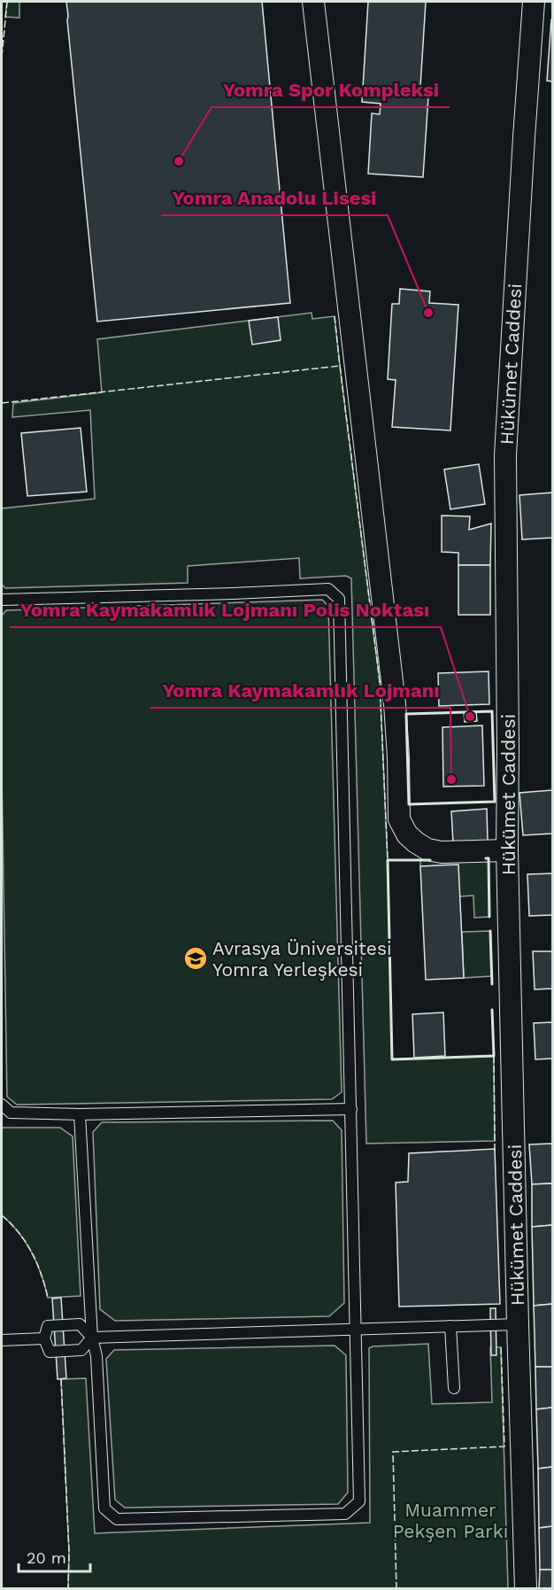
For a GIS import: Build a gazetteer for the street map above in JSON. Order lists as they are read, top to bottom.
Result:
{
  "streets": {
    "street": ["Hükümet Caddesi"]
  },
  "parks": ["Muammer Pekşen Parkı"],
  "places": {
    "other": [
      "Yomra Spor Kompleksi",
      "Yomra Anadolu Lisesi",
      "Yomra Kaymakamlık Lojmanı Polis Noktası",
      "Yomra Kaymakamlık Lojmanı"
    ],
    "school or university": ["Avrasya Üniversitesi Yomra Yerleşkesi"]
  },
  "scale_bar": "20 m"
}
